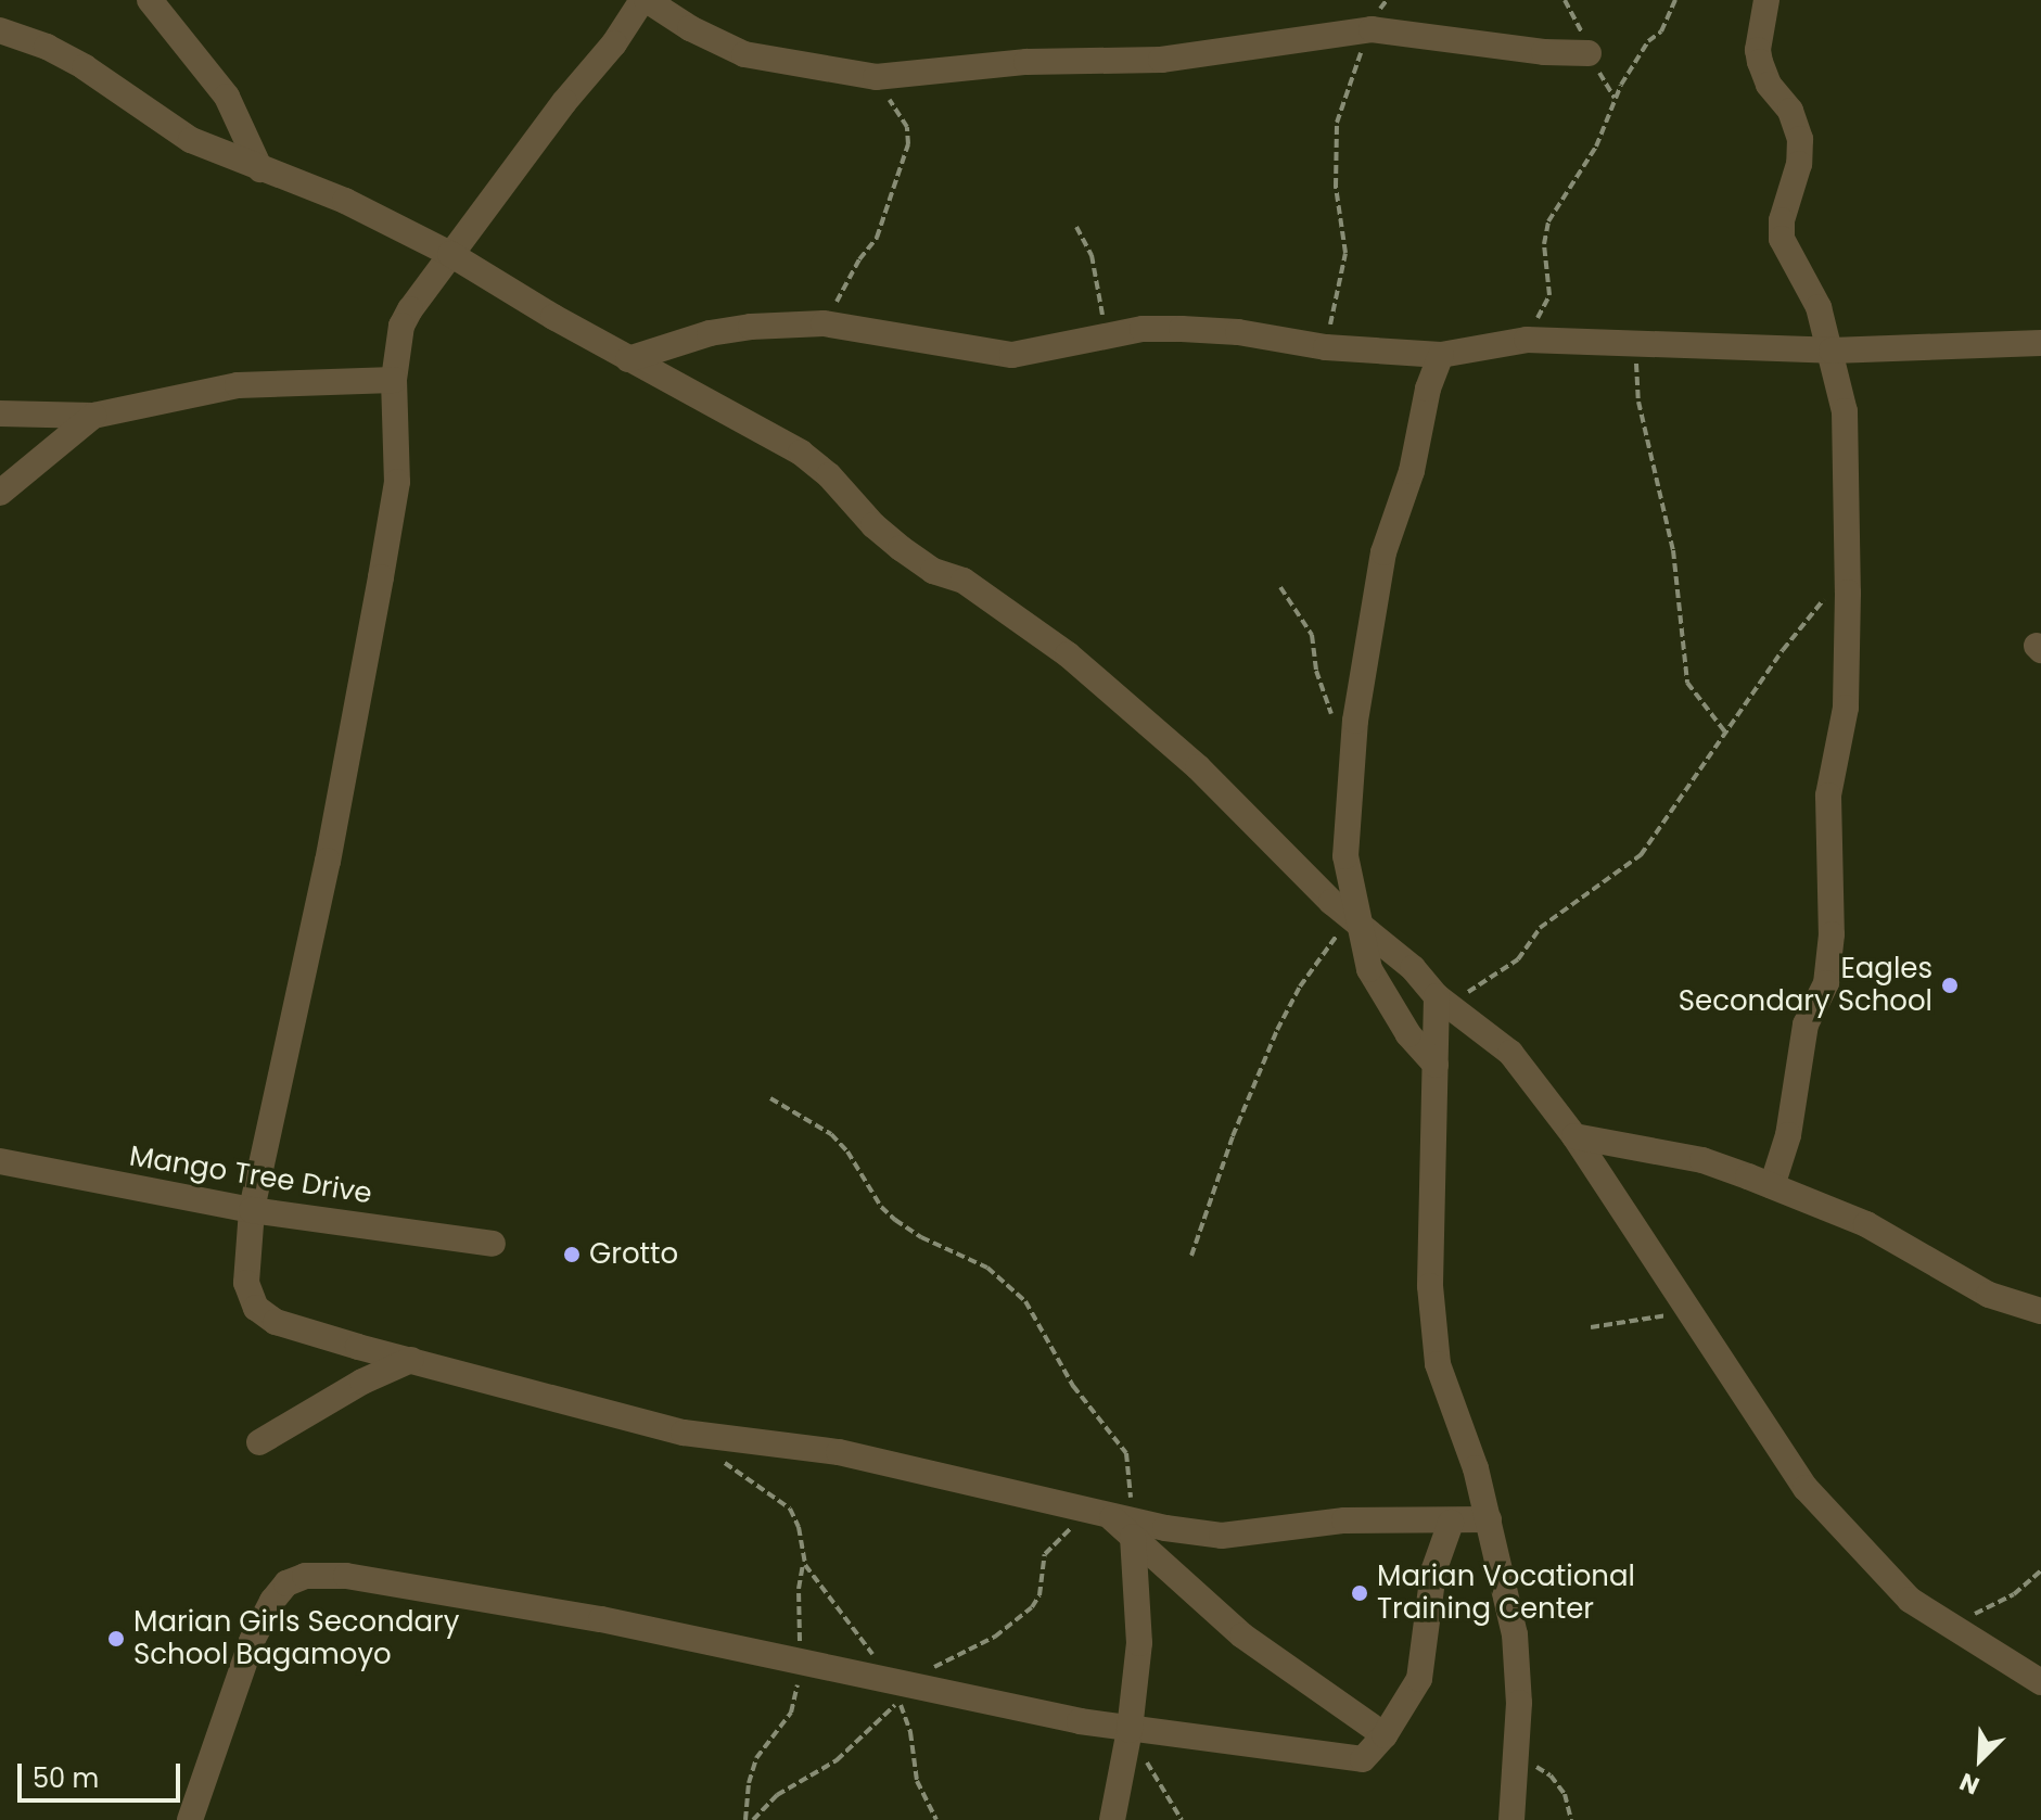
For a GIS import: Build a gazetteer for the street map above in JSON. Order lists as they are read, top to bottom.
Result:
{
  "streets": {
    "street": ["Mango Tree Drive"]
  },
  "places": [
    "Eagles Secondary School",
    "Grotto",
    "Marian Vocational Training Center",
    "Marian Girls Secondary School Bagamoyo"
  ],
  "scale_bar": "50 m",
  "north": "bottom left"
}
